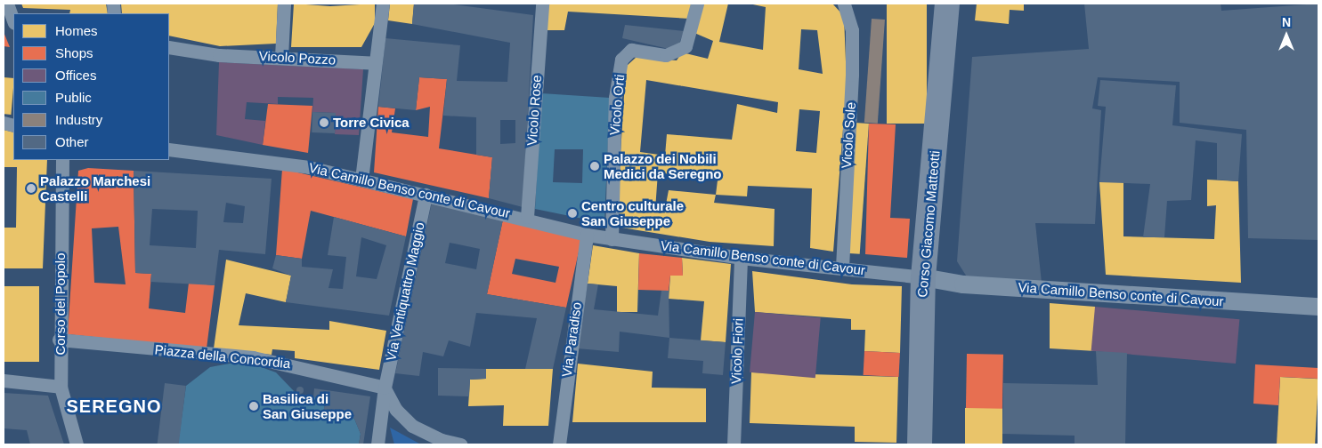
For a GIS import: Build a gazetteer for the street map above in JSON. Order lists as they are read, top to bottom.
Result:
{
  "streets": {
    "main road": ["Corso Giacomo Matteotti"],
    "street": [
      "Vicolo Pozzo",
      "Vicolo Orti",
      "Vicolo Rose",
      "Vicolo Sole",
      "Via Camillo Benso conte di Cavour",
      "Via Ventiquattro Maggio",
      "Corso del Popolo",
      "Via Paradiso",
      "Vicolo Fiori",
      "Piazza della Concordia"
    ]
  },
  "crossings": [
    ["Vicolo Orti", "Via Camillo Benso conte di Cavour"],
    ["Vicolo Rose", "Via Camillo Benso conte di Cavour"],
    ["Vicolo Sole", "Via Camillo Benso conte di Cavour"],
    ["Via Camillo Benso conte di Cavour", "Corso Giacomo Matteotti"],
    ["Via Camillo Benso conte di Cavour", "Via Ventiquattro Maggio"],
    ["Via Camillo Benso conte di Cavour", "Via Paradiso"],
    ["Via Camillo Benso conte di Cavour", "Vicolo Fiori"],
    ["Via Ventiquattro Maggio", "Piazza della Concordia"],
    ["Corso del Popolo", "Piazza della Concordia"]
  ],
  "districts": ["SEREGNO"],
  "places": [
    "Torre Civica",
    "Palazzo dei Nobili Medici da Seregno",
    "Palazzo Marchesi Castelli",
    "Centro culturale San Giuseppe",
    "Basilica di San Giuseppe"
  ],
  "legend": [
    "Homes",
    "Shops",
    "Offices",
    "Public",
    "Industry",
    "Other"
  ],
  "north": "top"
}
